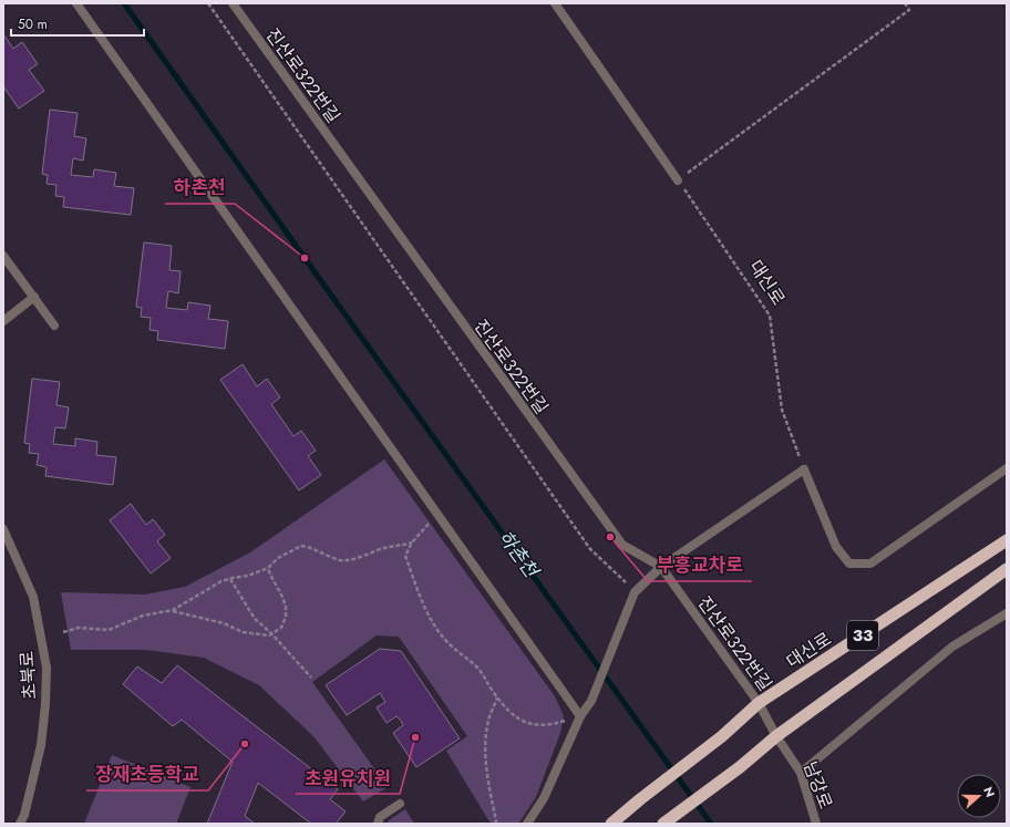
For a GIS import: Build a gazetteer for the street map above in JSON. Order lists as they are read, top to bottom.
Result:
{
  "streets": {
    "highway": ["대신로", "33"],
    "street": ["진산로322번길", "초북로", "남강로"]
  },
  "crossings": [
    ["진산로322번길", "대신로"],
    ["진산로322번길", "33"],
    ["진산로322번길", "남강로"],
    ["33", "남강로"]
  ],
  "water": ["하촌천"],
  "places": [
    "하촌천",
    "부흥교차로",
    "초원유치원",
    "장재초등학교"
  ],
  "scale_bar": "50 m",
  "north": "right"
}
